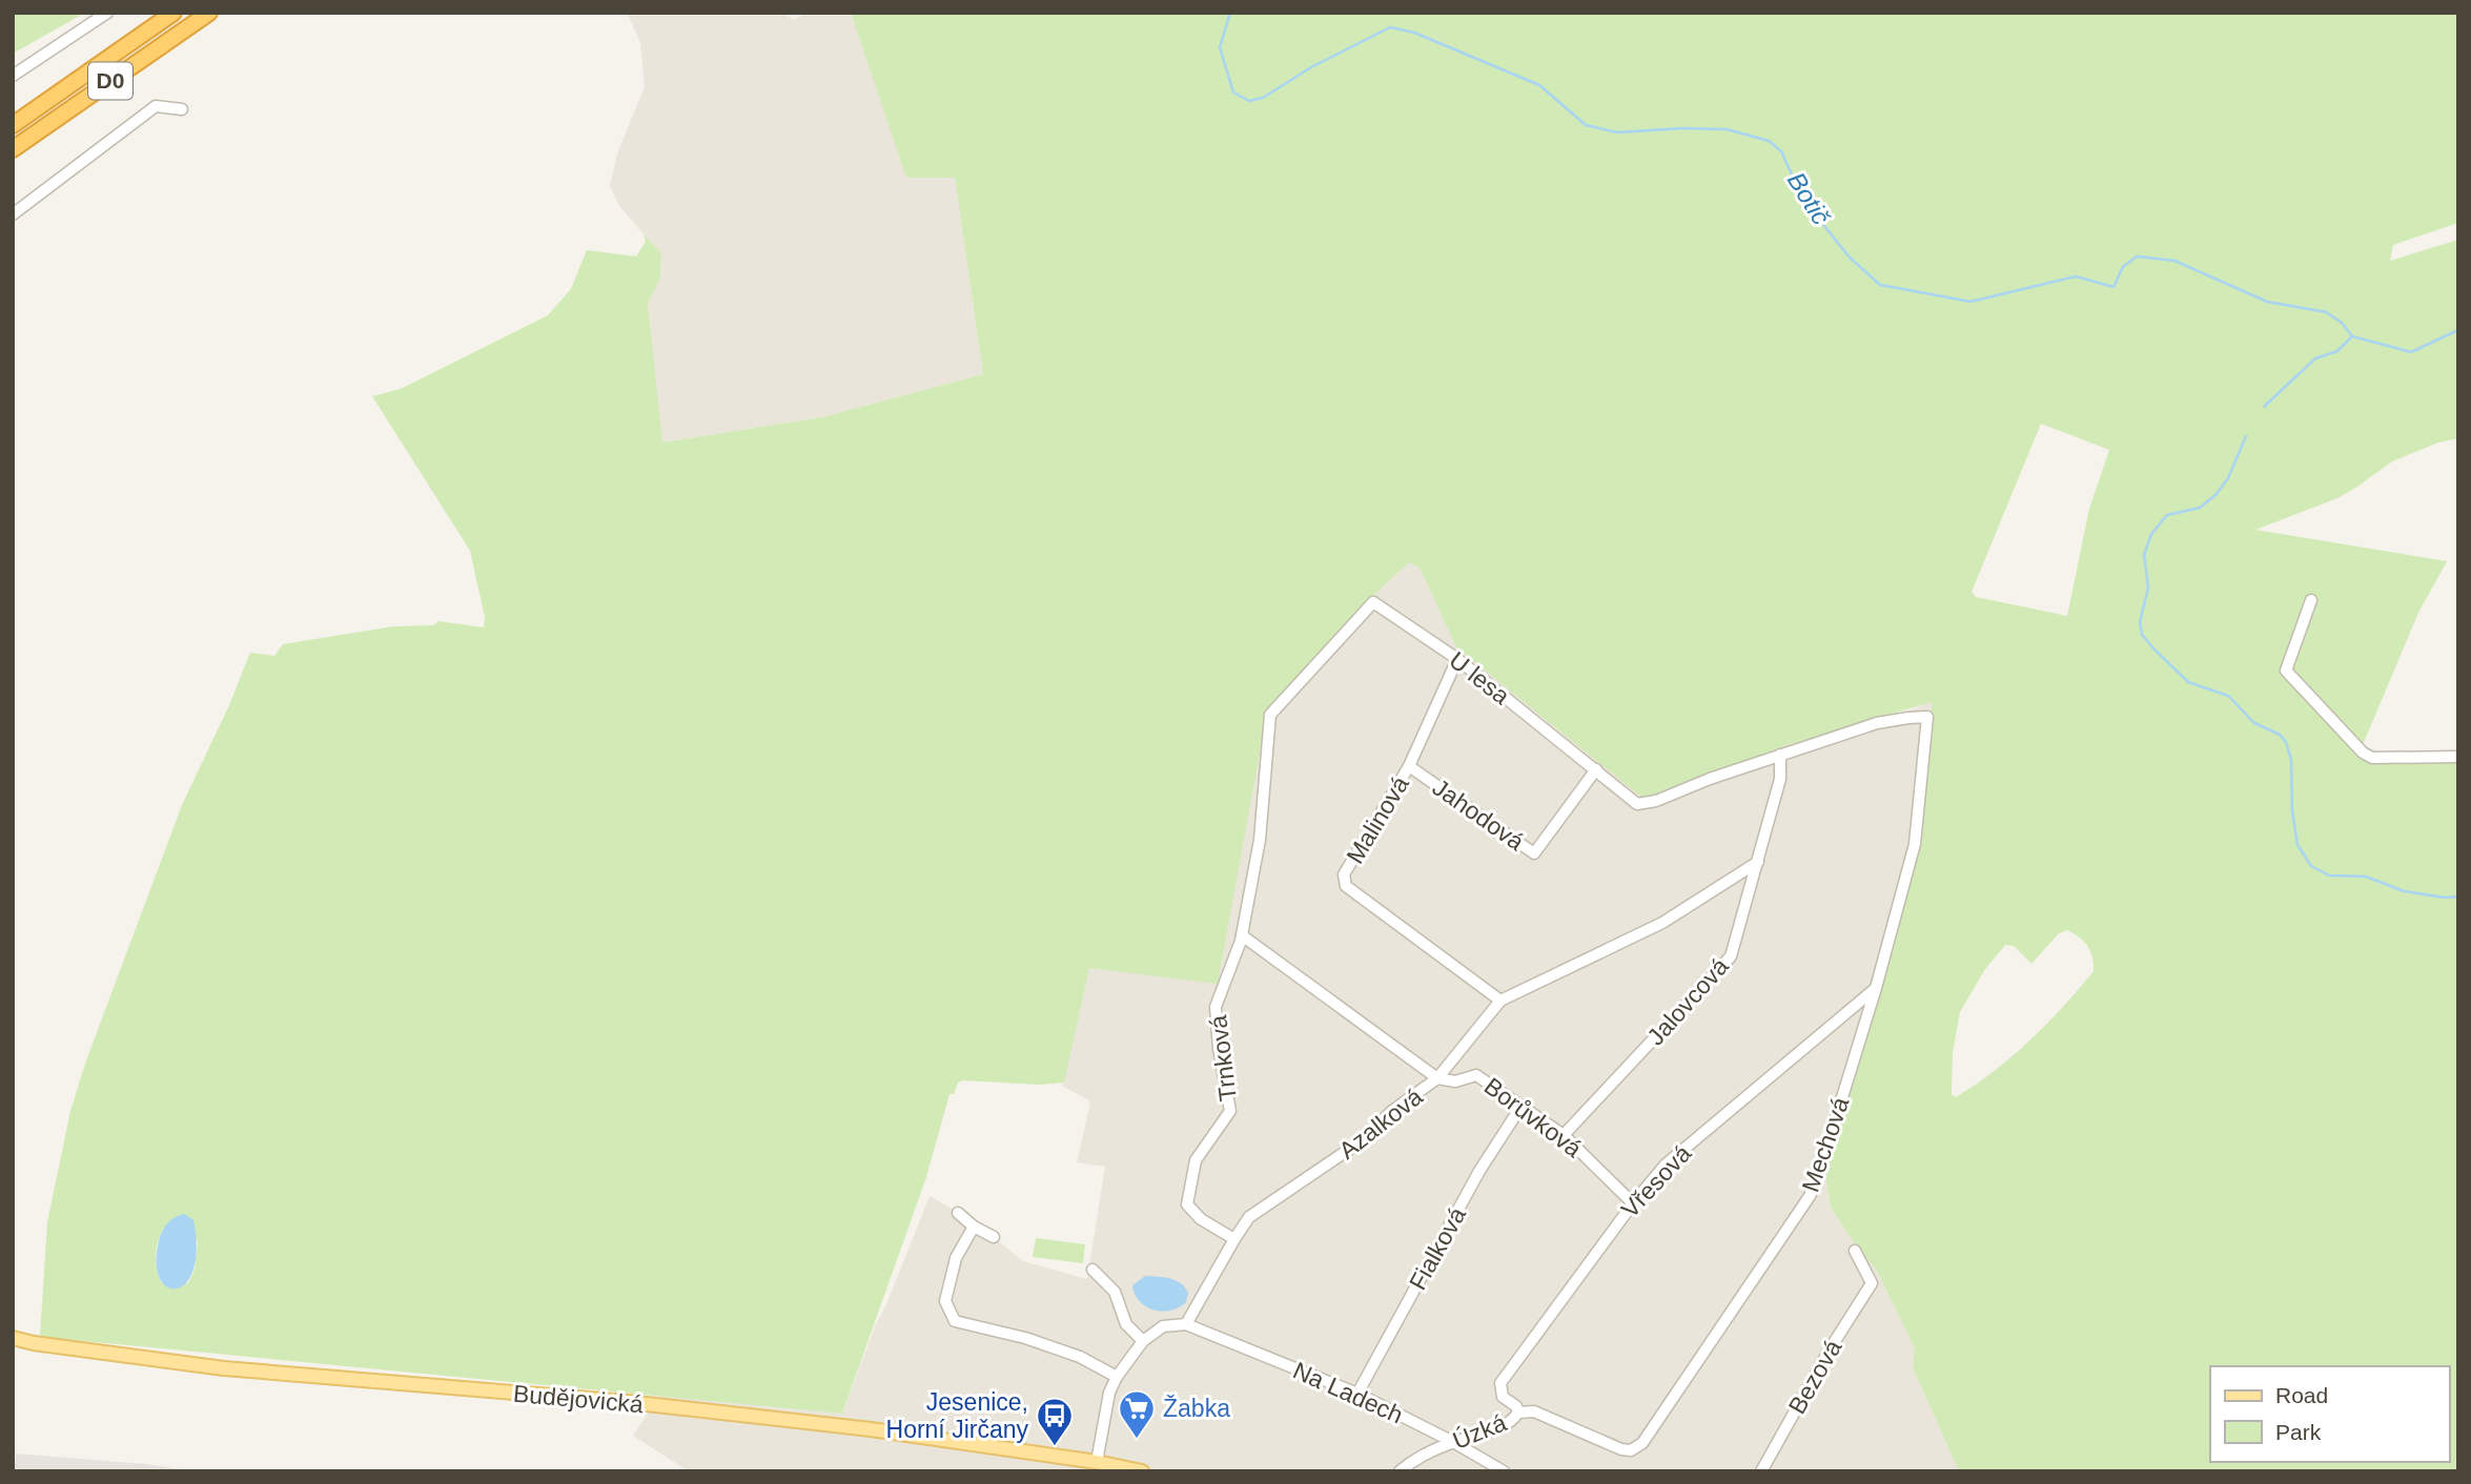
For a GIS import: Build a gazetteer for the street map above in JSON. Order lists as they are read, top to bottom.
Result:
{
  "streets": {
    "highway": ["D0"],
    "main road": ["Budějovická"],
    "street": [
      "U lesa",
      "Jahodová",
      "Malinová",
      "Jalovcová",
      "Trnková",
      "Borůvková",
      "Azalková",
      "Mechová",
      "Vřesová",
      "Fialková",
      "Bezová",
      "Na Ladech",
      "Úzká"
    ]
  },
  "crossings": [
    ["U lesa", "Jahodová"],
    ["U lesa", "Malinová"],
    ["U lesa", "Jalovcová"],
    ["U lesa", "Trnková"],
    ["U lesa", "Mechová"],
    ["Jahodová", "Malinová"],
    ["Malinová", "Azalková"],
    ["Jalovcová", "Borůvková"],
    ["Jalovcová", "Azalková"],
    ["Trnková", "Azalková"],
    ["Borůvková", "Azalková"],
    ["Borůvková", "Vřesová"],
    ["Borůvková", "Fialková"],
    ["Azalková", "Na Ladech"],
    ["Mechová", "Vřesová"],
    ["Mechová", "Úzká"],
    ["Vřesová", "Úzká"],
    ["Fialková", "Na Ladech"],
    ["Na Ladech", "Úzká"]
  ],
  "water": ["Botič"],
  "places": {
    "supermarket": ["Žabka"],
    "bus stop": ["Jesenice, Horní Jirčany"]
  },
  "legend": ["Road", "Park"]
}
